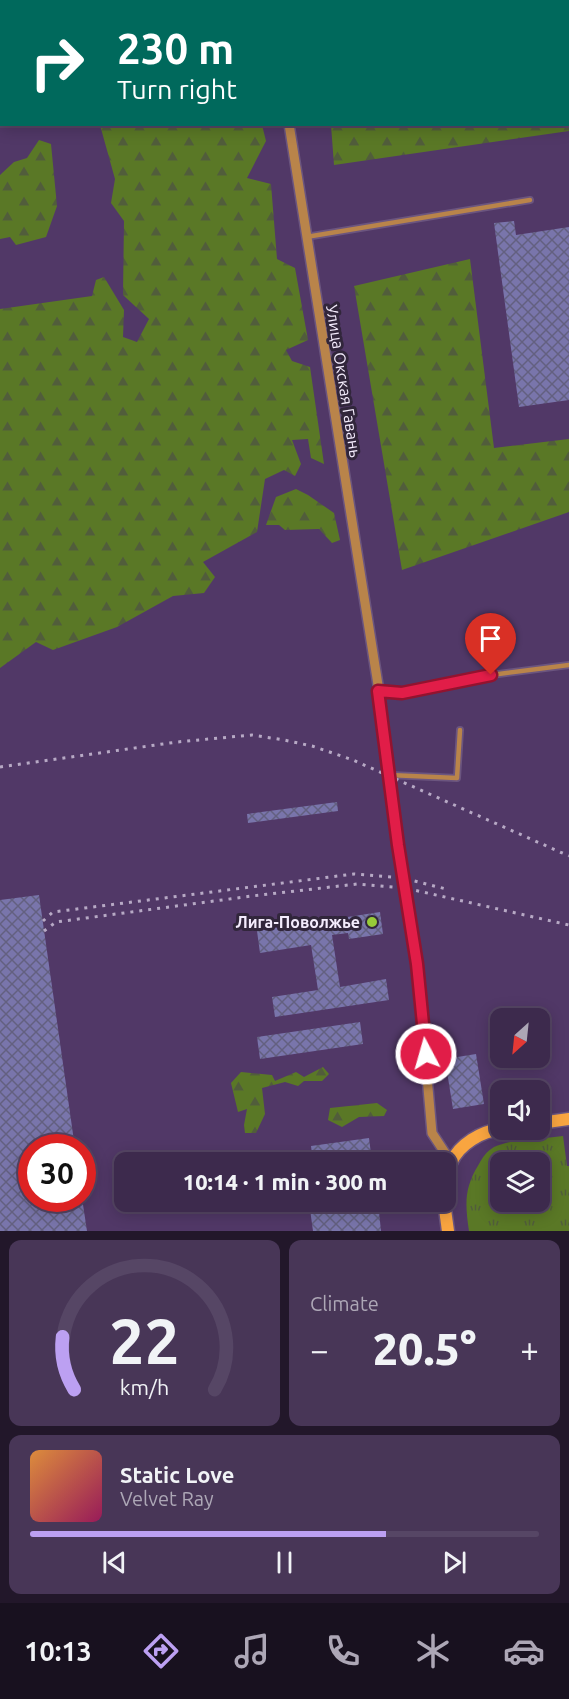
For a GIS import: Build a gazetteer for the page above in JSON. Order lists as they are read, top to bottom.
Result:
{
  "streets": {
    "street": ["Улица Окская Гавань"]
  },
  "places": ["Лига-Поволжье"],
  "north": "bottom left",
  "page": {
    "turn": ["230 m", "Turn right"],
    "limit": "30",
    "trip": "10:14 · 1 min · 300 m",
    "tile": "Climate",
    "heat": ["−", "20.5°", "+"],
    "song": ["Static Love", "Velvet Ray"],
    "tabs": "10:13",
    "gauge": ["22", "km/h"]
  }
}
